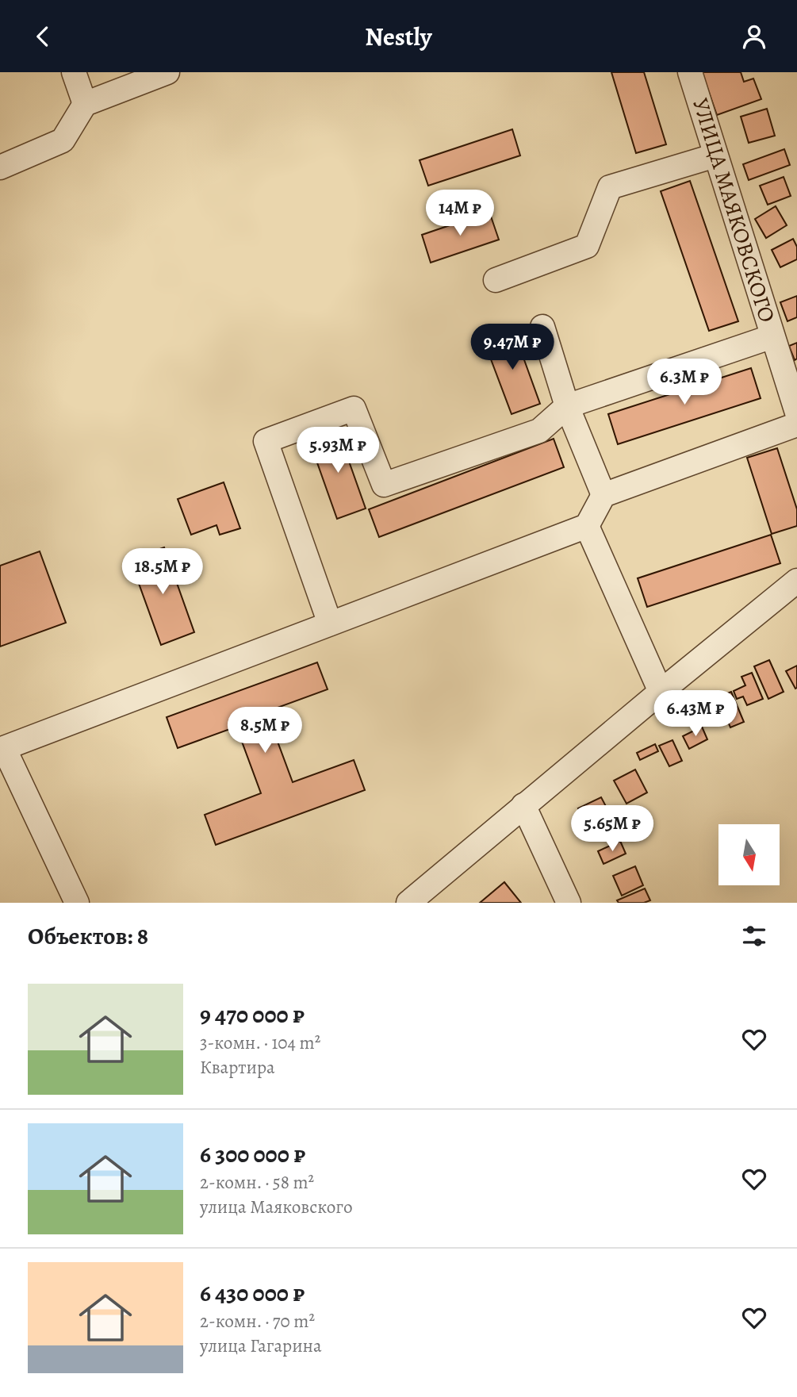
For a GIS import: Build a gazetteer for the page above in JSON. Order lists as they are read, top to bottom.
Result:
{
  "streets": {
    "street": ["УЛИЦА МАЯКОВСКОГО"]
  },
  "north": "bottom",
  "page": {
    "header": "Nestly",
    "price": [
      "14M ₽",
      "9.47M ₽",
      "6.3M ₽",
      "5.93M ₽",
      "18.5M ₽",
      "6.43M ₽",
      "8.5M ₽",
      "5.65M ₽"
    ],
    "heading": "Объектов: 8",
    "list": [
      {
        "name": "9 470 000 ₽",
        "note": "3-комн. · 104 m² · Квартира"
      },
      {
        "name": "6 300 000 ₽",
        "note": "2-комн. · 58 m² · улица Маяковского"
      },
      {
        "name": "6 430 000 ₽",
        "note": "2-комн. · 70 m² · улица Гагарина"
      }
    ]
  }
}
